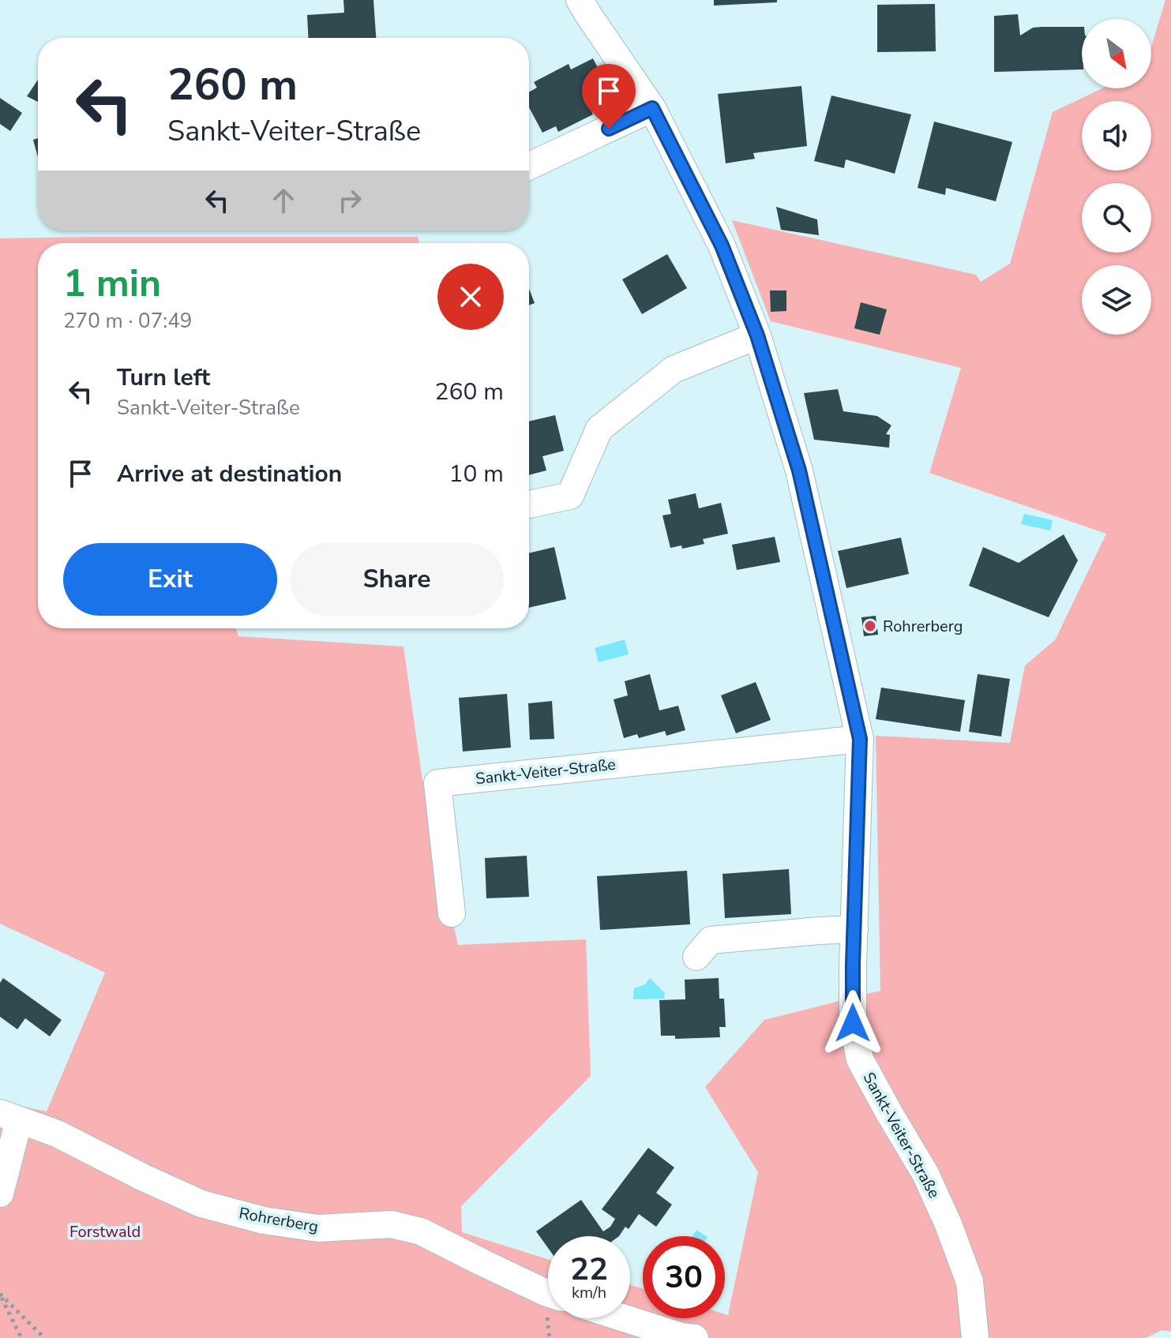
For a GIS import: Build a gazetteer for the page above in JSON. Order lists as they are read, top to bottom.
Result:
{
  "streets": {
    "street": ["Sankt-Veiter-Straße", "Rohrerberg"]
  },
  "parks": ["Forstwald"],
  "places": ["Rohrerberg"],
  "north": "bottom right",
  "page": {
    "turn": ["260 m", "Sankt-Veiter-Straße"],
    "heading": ["1 min", "270 m · 07:49"],
    "list": [
      {
        "name": "Turn left",
        "note": "Sankt-Veiter-Straße",
        "value": "260 m"
      },
      {
        "name": "Arrive at destination",
        "value": "10 m"
      }
    ],
    "buttons": ["Exit", "Share"],
    "speed": "22 km/h",
    "limit": "30"
  }
}
